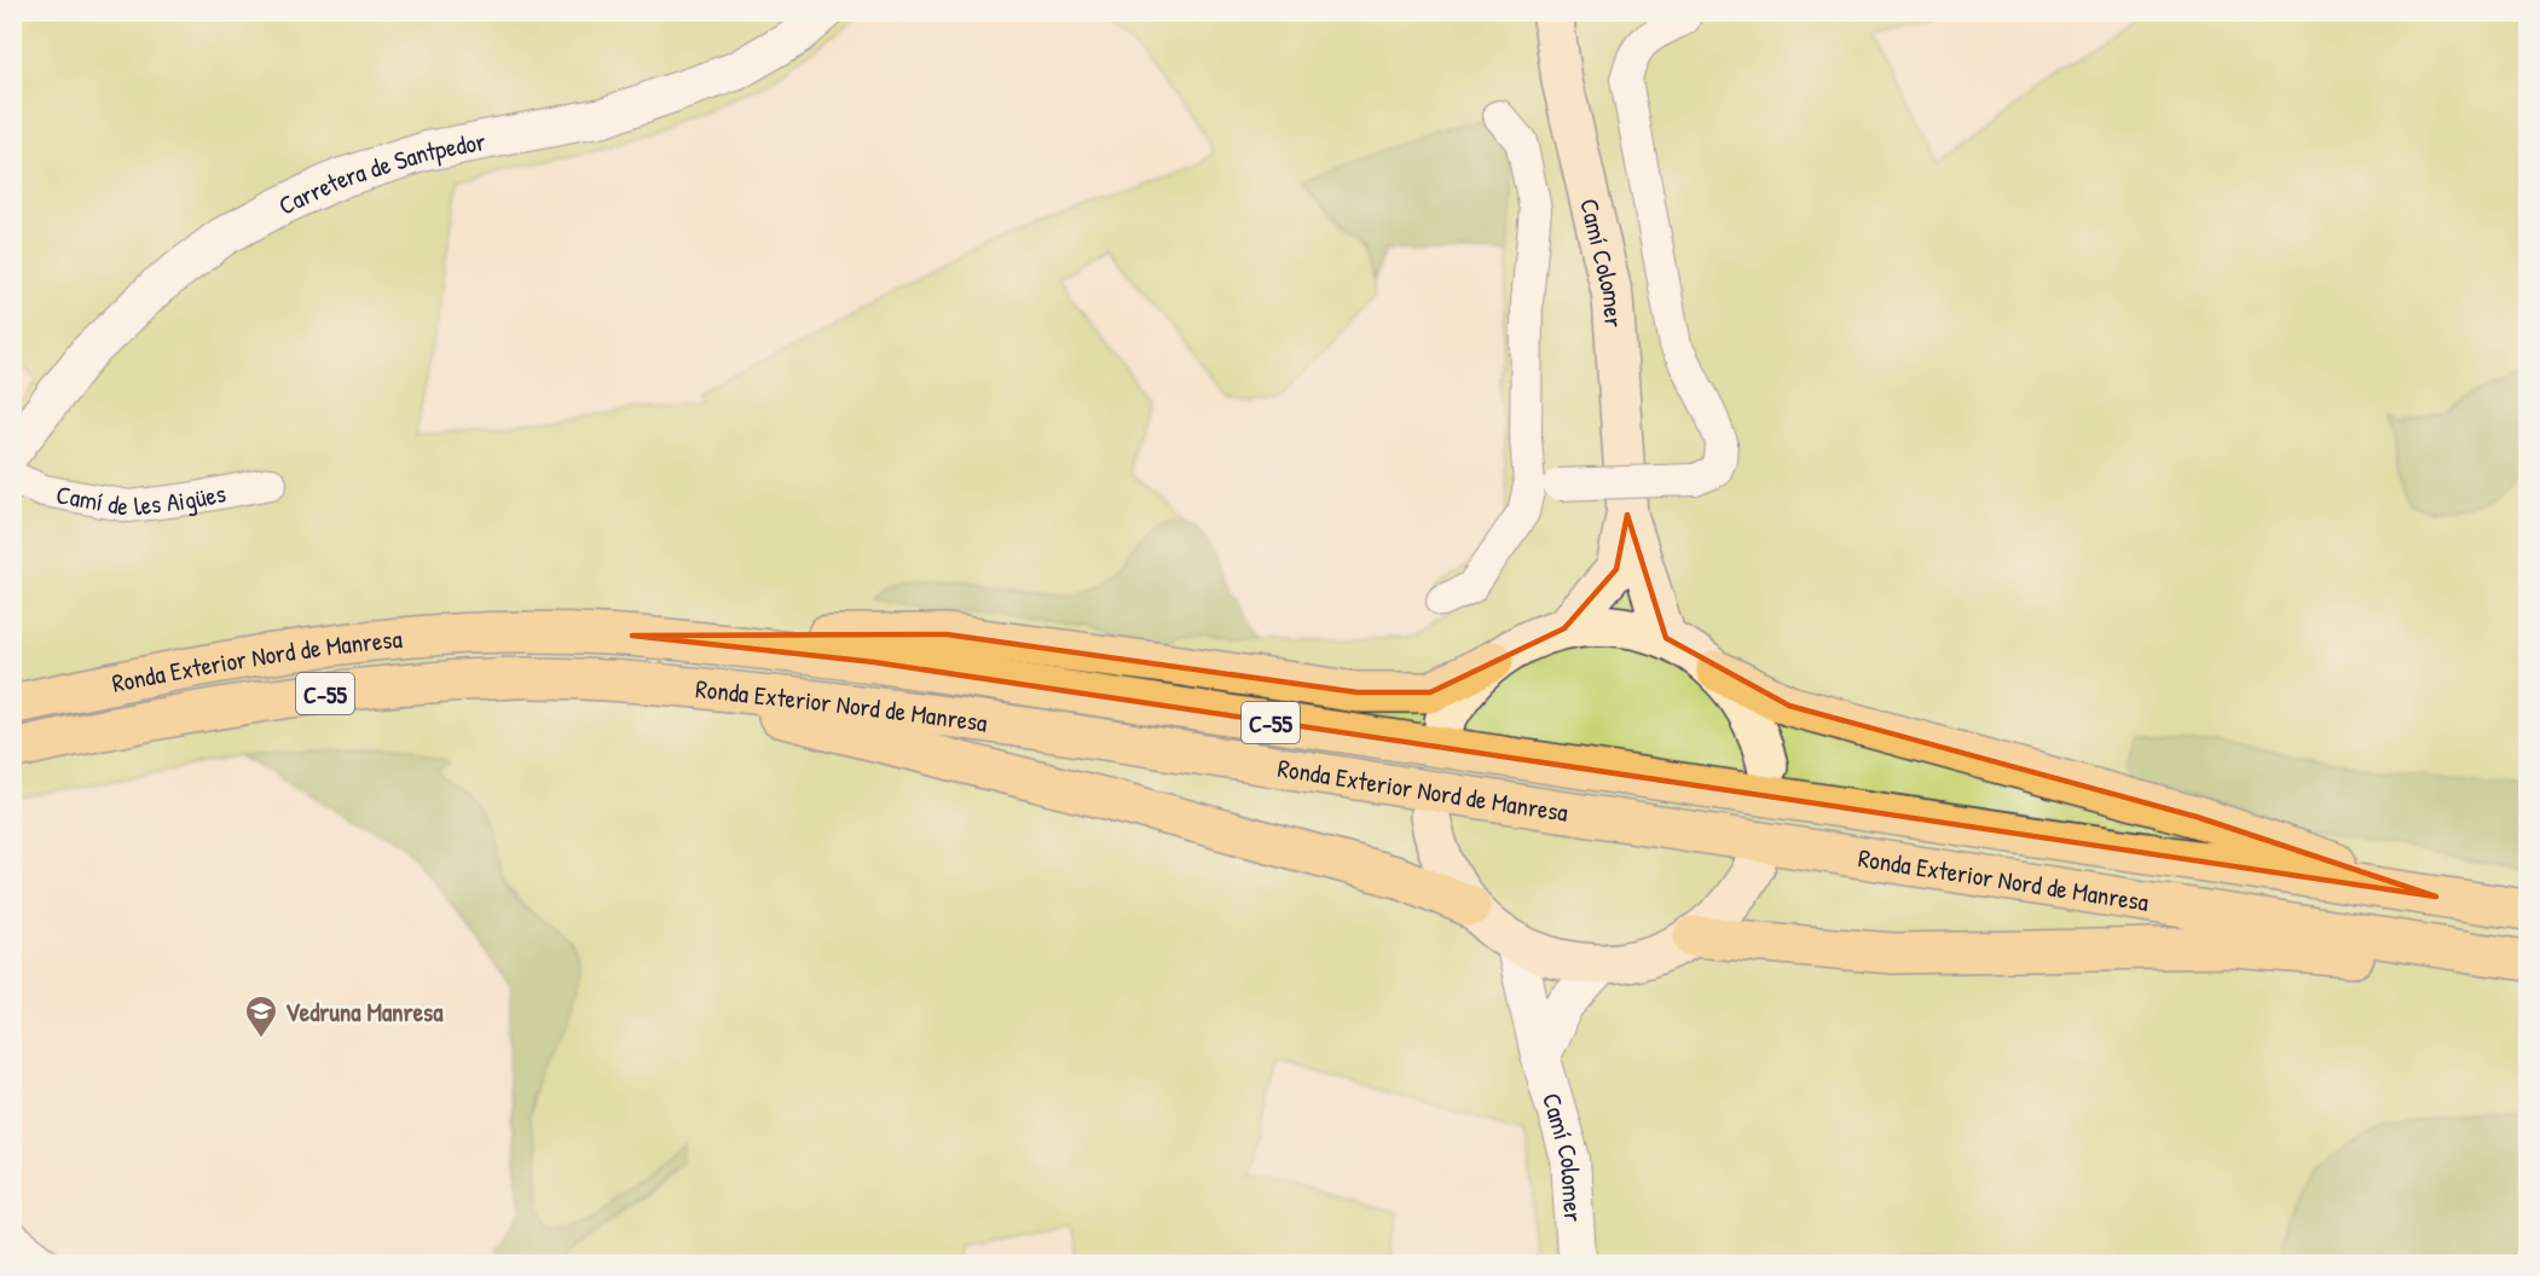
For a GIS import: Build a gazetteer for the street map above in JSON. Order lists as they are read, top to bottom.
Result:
{
  "streets": {
    "highway": ["Ronda Exterior Nord de Manresa", "C-55"],
    "main road": ["Camí Colomer"],
    "street": ["Carretera de Santpedor", "Camí de les Aigües"]
  },
  "places": {
    "school or university": ["Vedruna Manresa"]
  }
}
